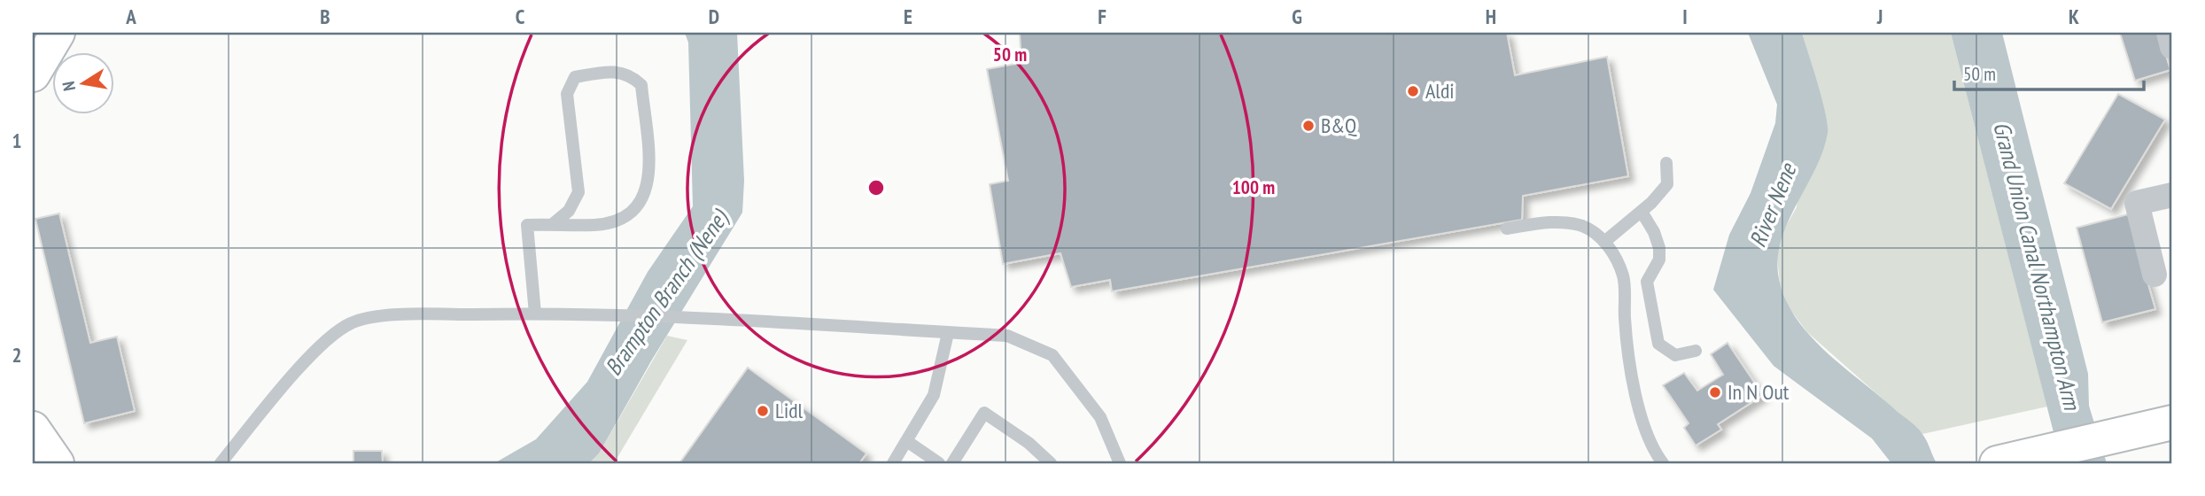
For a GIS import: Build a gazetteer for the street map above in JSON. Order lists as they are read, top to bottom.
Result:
{
  "water": ["River Nene", "Grand Union Canal Northampton Arm", "Brampton Branch (Nene)"],
  "places": [
    "Aldi",
    "B&Q",
    "In N Out",
    "Lidl"
  ],
  "scale_bar": "50 m",
  "north": "left",
  "grid": {
    "columns": [
      "A",
      "B",
      "C",
      "D",
      "E",
      "F",
      "G",
      "H",
      "I",
      "J",
      "K"
    ],
    "rows": ["1", "2"]
  },
  "rings": ["50 m", "100 m"]
}
